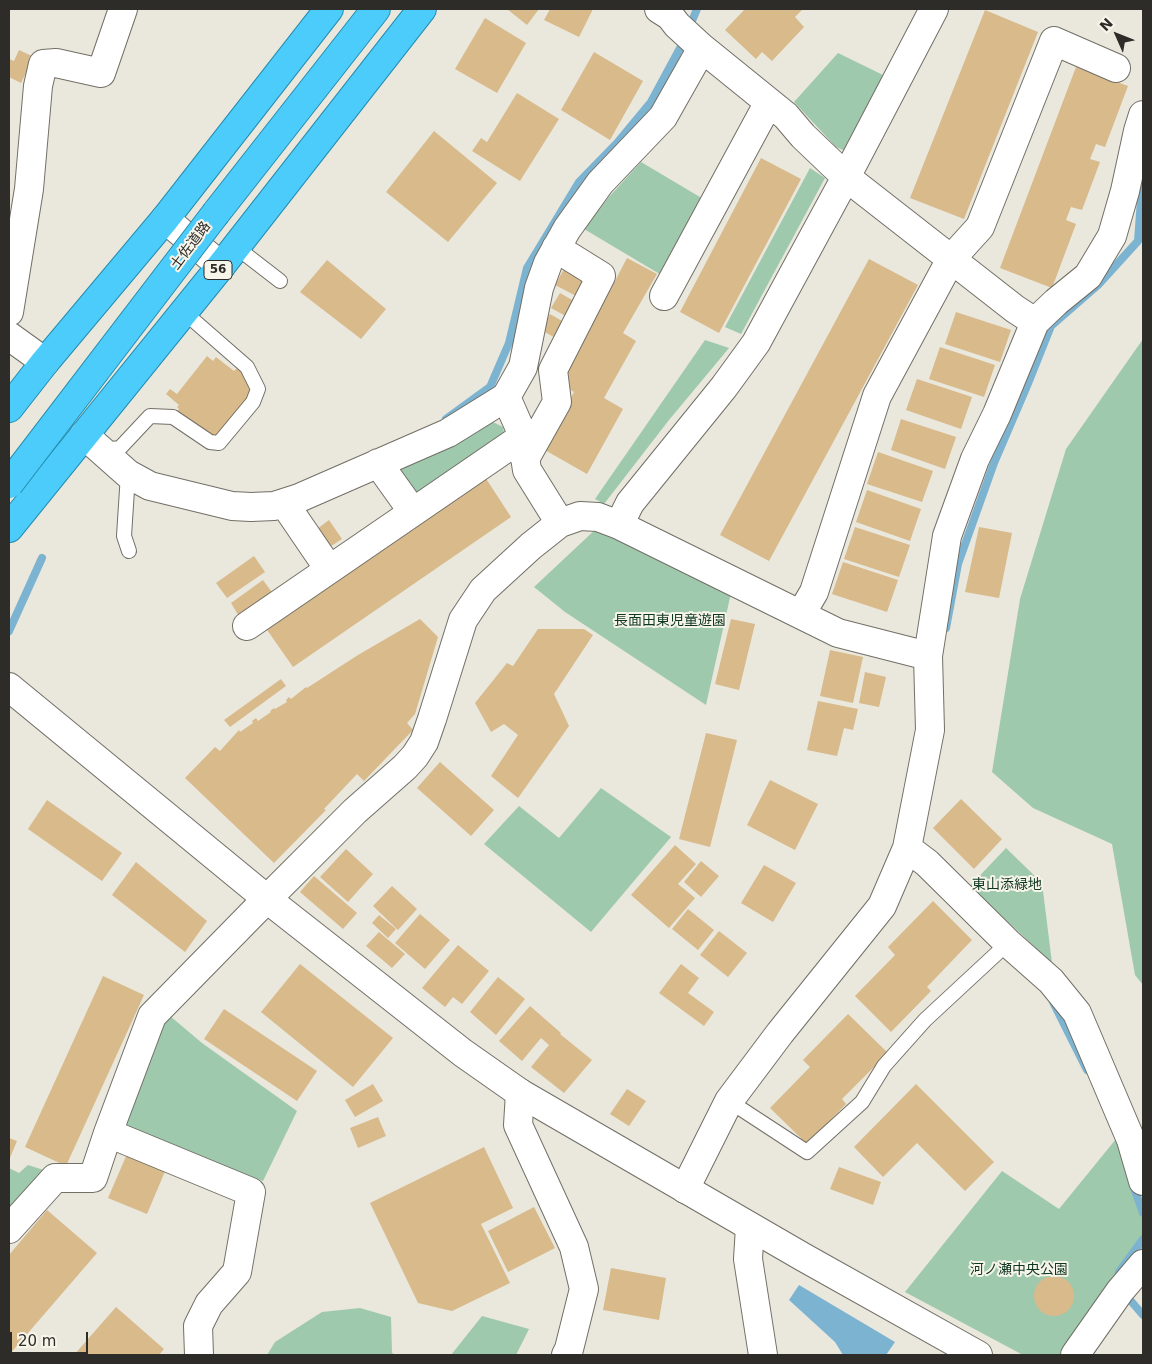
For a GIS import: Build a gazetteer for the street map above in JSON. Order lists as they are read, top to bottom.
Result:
{
  "streets": {
    "highway": ["土佐道路", "56"]
  },
  "parks": ["長面田東児童遊園", "東山添緑地", "河ノ瀬中央公園"],
  "scale_bar": "20 m",
  "north": "top left"
}
